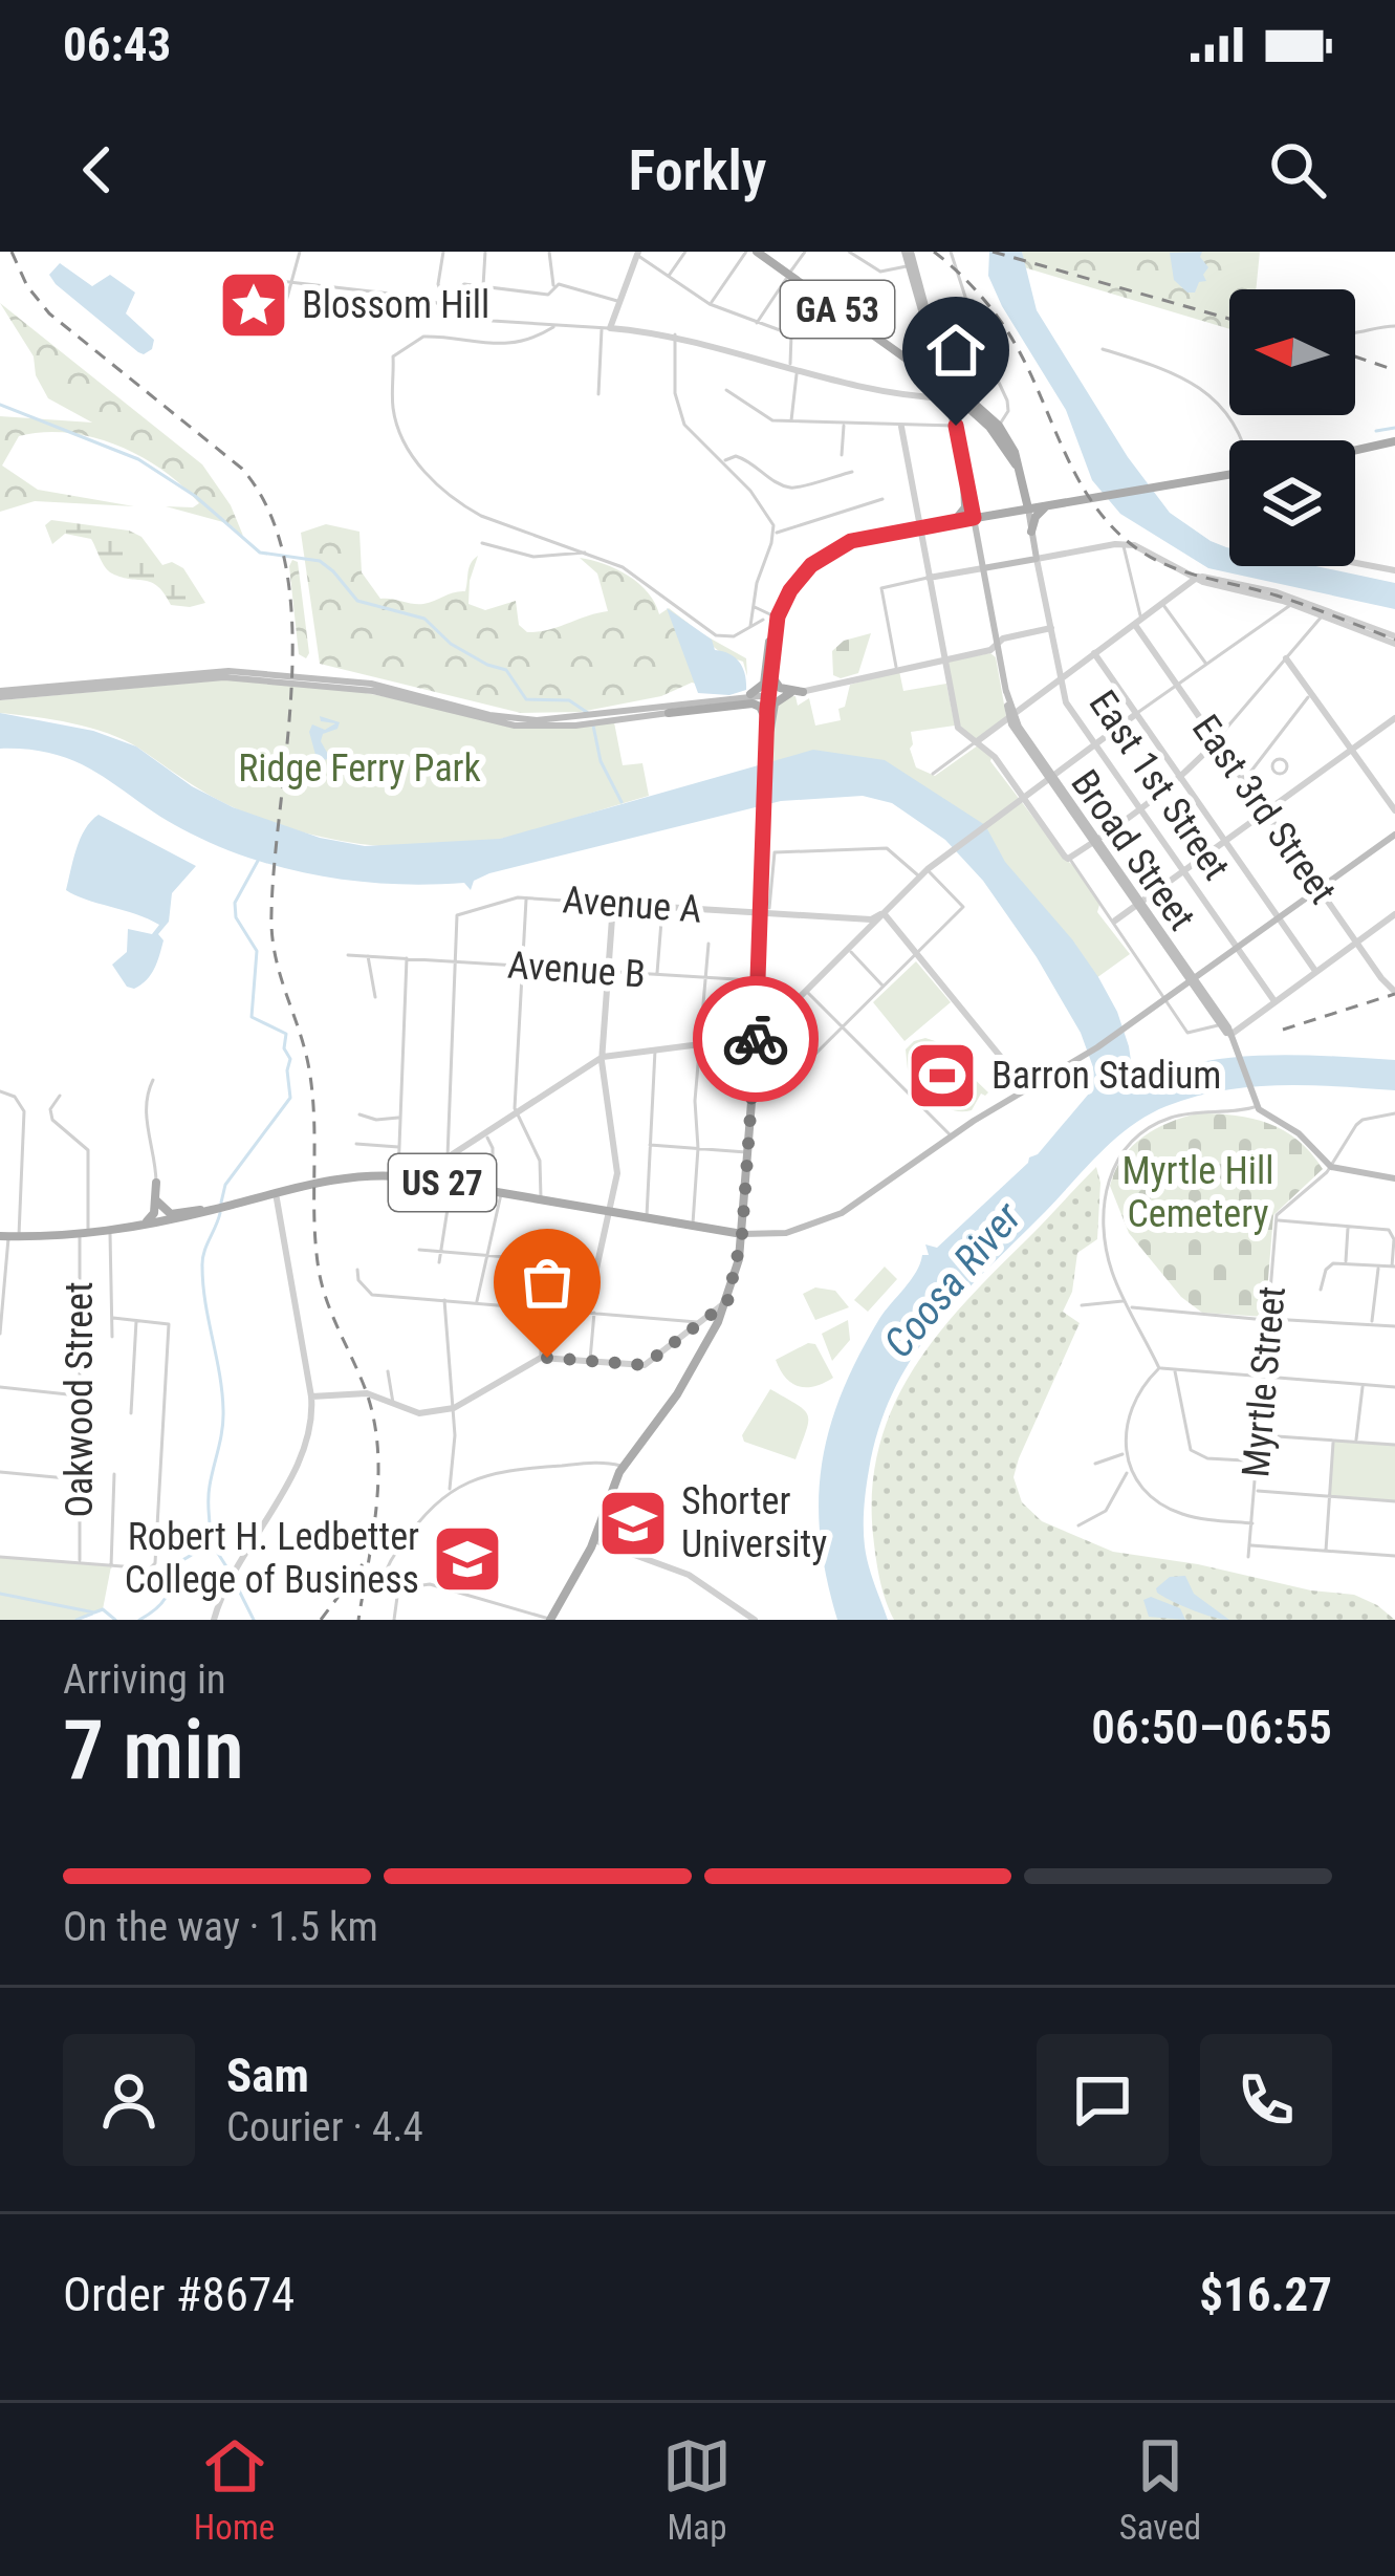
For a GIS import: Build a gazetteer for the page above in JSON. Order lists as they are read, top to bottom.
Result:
{
  "streets": {
    "main road": [
      "GA 53",
      "East 1st Street",
      "Broad Street",
      "US 27"
    ],
    "street": [
      "East 3rd Street",
      "Avenue A",
      "Avenue B",
      "Myrtle Street",
      "Oakwood Street"
    ]
  },
  "crossings": [
    ["GA 53", "East 1st Street"],
    ["GA 53", "Broad Street"],
    ["Avenue A", "Avenue B"]
  ],
  "water": ["Coosa River"],
  "parks": ["Ridge Ferry Park", "Myrtle Hill Cemetery"],
  "places": {
    "place": ["Blossom Hill"],
    "sports": ["Barron Stadium"],
    "school or university": ["Shorter University", "Robert H. Ledbetter College of Business"]
  },
  "north": "left",
  "page": {
    "status": "06:43",
    "header": "Forkly",
    "heading": ["7 min", "Arriving in", "06:50–06:55"],
    "panel": [
      "Sam",
      "Courier · 4.4",
      "Order #8674",
      "$16.27"
    ],
    "bar": "On the way · 1.5 km",
    "tabs": ["Home", "Map", "Saved"]
  }
}
